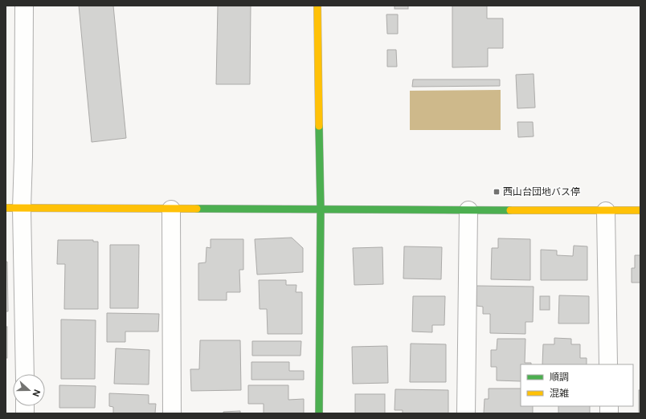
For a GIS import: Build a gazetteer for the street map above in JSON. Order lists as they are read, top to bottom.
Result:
{
  "places": {
    "transit": ["西山台団地バス停"]
  },
  "legend": ["順調", "混雑"],
  "north": "right"
}
